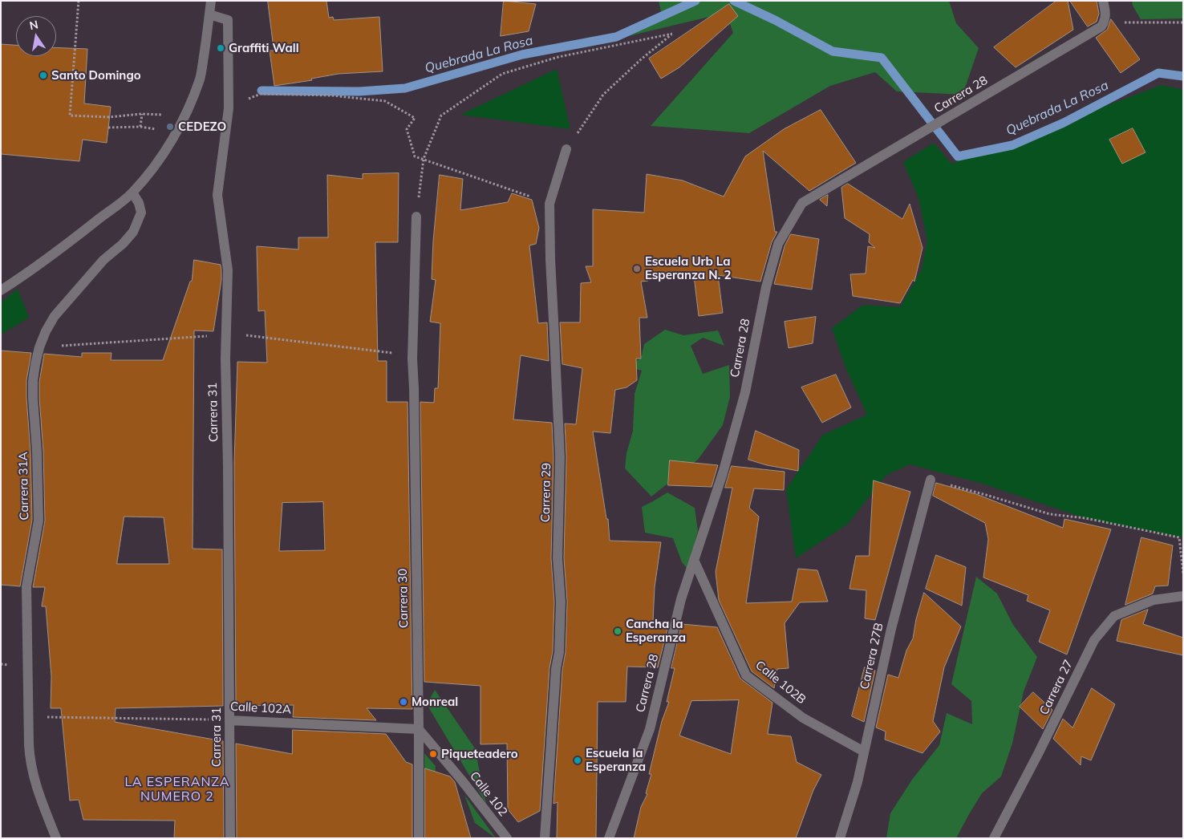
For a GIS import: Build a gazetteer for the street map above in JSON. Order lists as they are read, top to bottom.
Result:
{
  "streets": {
    "street": [
      "Carrera 28",
      "Carrera 31",
      "Carrera 31A",
      "Carrera 29",
      "Carrera 30",
      "Carrera 27B",
      "Calle 102B",
      "Carrera 27",
      "Calle 102A",
      "Calle 102"
    ]
  },
  "crossings": [
    ["Carrera 28", "Calle 102B"],
    ["Carrera 31", "Calle 102A"],
    ["Carrera 31A", "Calle 102A"],
    ["Carrera 30", "Calle 102A"],
    ["Carrera 30", "Calle 102"],
    ["Carrera 27B", "Calle 102B"],
    ["Calle 102A", "Calle 102"]
  ],
  "districts": ["LA ESPERANZA NUMERO 2"],
  "water": ["Quebrada La Rosa"],
  "places": [
    "Graffiti Wall",
    "Santo Domingo",
    "CEDEZO",
    "Escuela Urb La Esperanza N. 2",
    "Cancha la Esperanza",
    "Monreal",
    "Piqueteadero",
    "Escuela la Esperanza"
  ],
  "north": "top"
}
